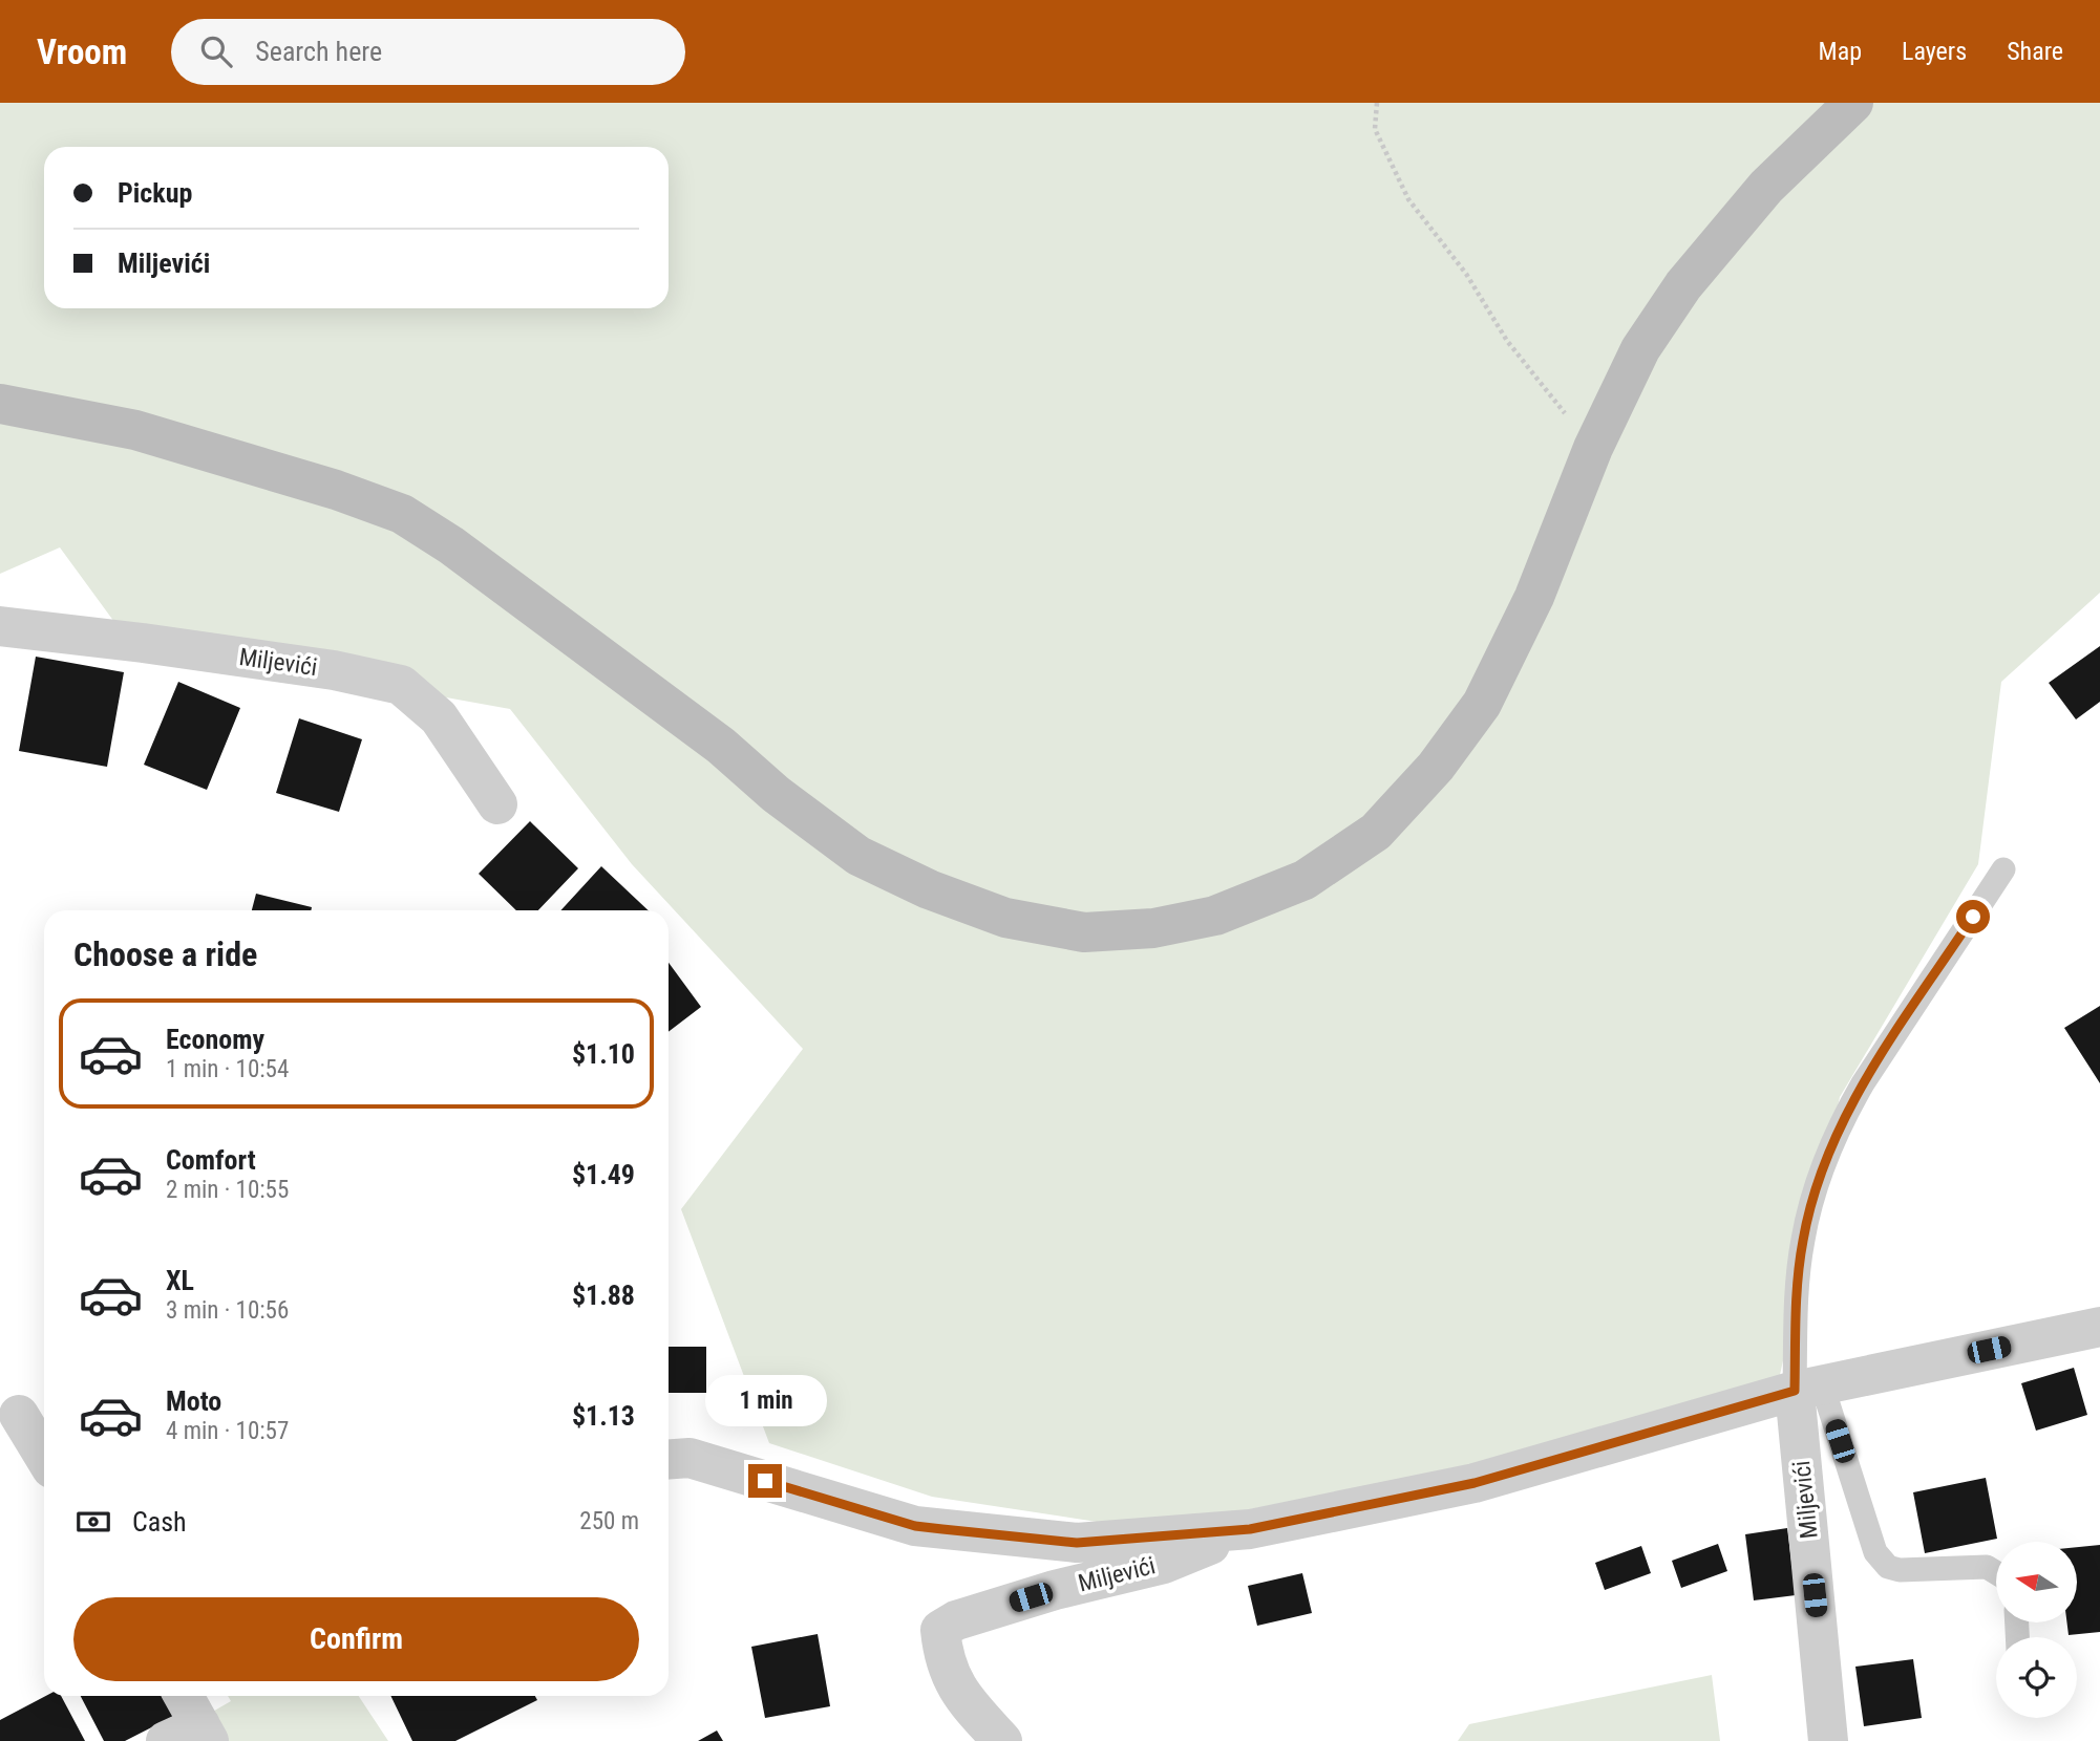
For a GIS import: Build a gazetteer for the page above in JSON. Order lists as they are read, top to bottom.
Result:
{
  "streets": {
    "street": ["Miljevići"]
  },
  "north": "left",
  "page": {
    "header": "Vroom",
    "search": "Search here",
    "nav": ["Map", "Layers", "Share"],
    "banner": ["Pickup", "Miljevići"],
    "heading": "Choose a ride",
    "list": [
      {
        "name": "Economy",
        "note": "1 min · 10:54",
        "value": "$1.10"
      },
      {
        "name": "Comfort",
        "note": "2 min · 10:55",
        "value": "$1.49"
      },
      {
        "name": "XL",
        "note": "3 min · 10:56",
        "value": "$1.88"
      },
      {
        "name": "Moto",
        "note": "4 min · 10:57",
        "value": "$1.13"
      }
    ],
    "bubble": "1 min",
    "pay": ["Cash", "250 m"],
    "buttons": "Confirm"
  }
}
